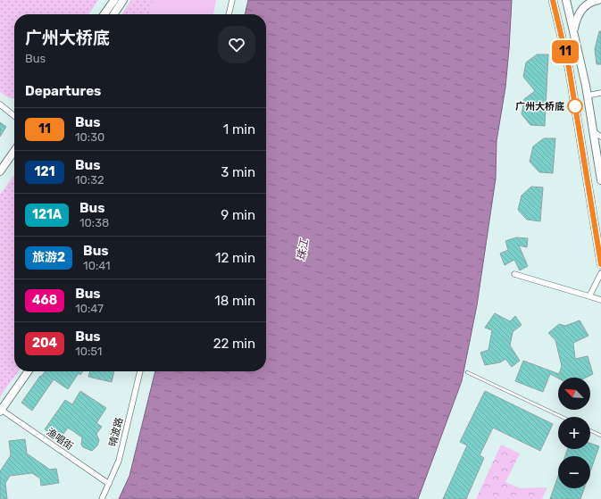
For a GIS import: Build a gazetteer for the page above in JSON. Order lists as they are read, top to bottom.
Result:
{
  "streets": {
    "street": ["晴波路", "渔唱街"]
  },
  "crossings": [
    ["晴波路", "渔唱街"]
  ],
  "water": ["珠江"],
  "places": ["广州大桥底"],
  "lines": ["bus line 11"],
  "north": "top left",
  "page": {
    "on_map": "11",
    "heading": [
      ["广州大桥底", "Bus"],
      "Departures"
    ],
    "list": [
      {
        "mark": "11",
        "name": "Bus",
        "note": "10:30",
        "value": "1 min"
      },
      {
        "mark": "121",
        "name": "Bus",
        "note": "10:32",
        "value": "3 min"
      },
      {
        "mark": "121A",
        "name": "Bus",
        "note": "10:38",
        "value": "9 min"
      },
      {
        "mark": "旅游2",
        "name": "Bus",
        "note": "10:41",
        "value": "12 min"
      },
      {
        "mark": "468",
        "name": "Bus",
        "note": "10:47",
        "value": "18 min"
      },
      {
        "mark": "204",
        "name": "Bus",
        "note": "10:51",
        "value": "22 min"
      }
    ],
    "map_buttons": ["+", "−"]
  }
}
